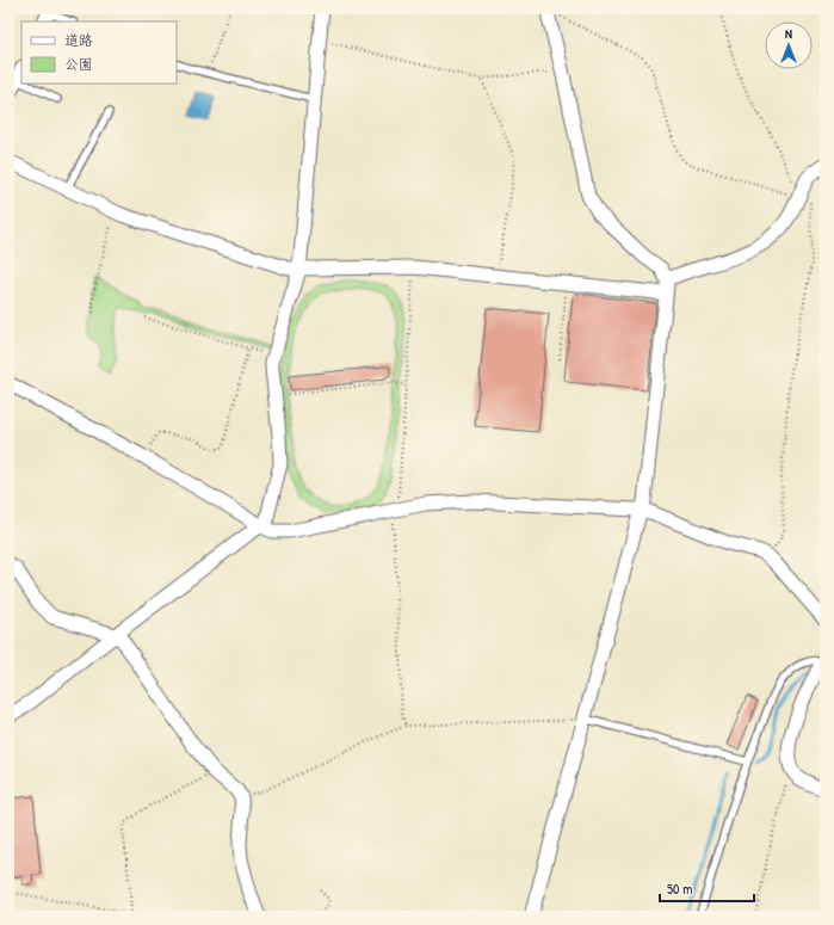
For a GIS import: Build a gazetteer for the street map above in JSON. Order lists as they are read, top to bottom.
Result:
{
  "legend": ["道路", "公園"],
  "scale_bar": "50 m",
  "north": "top"
}
